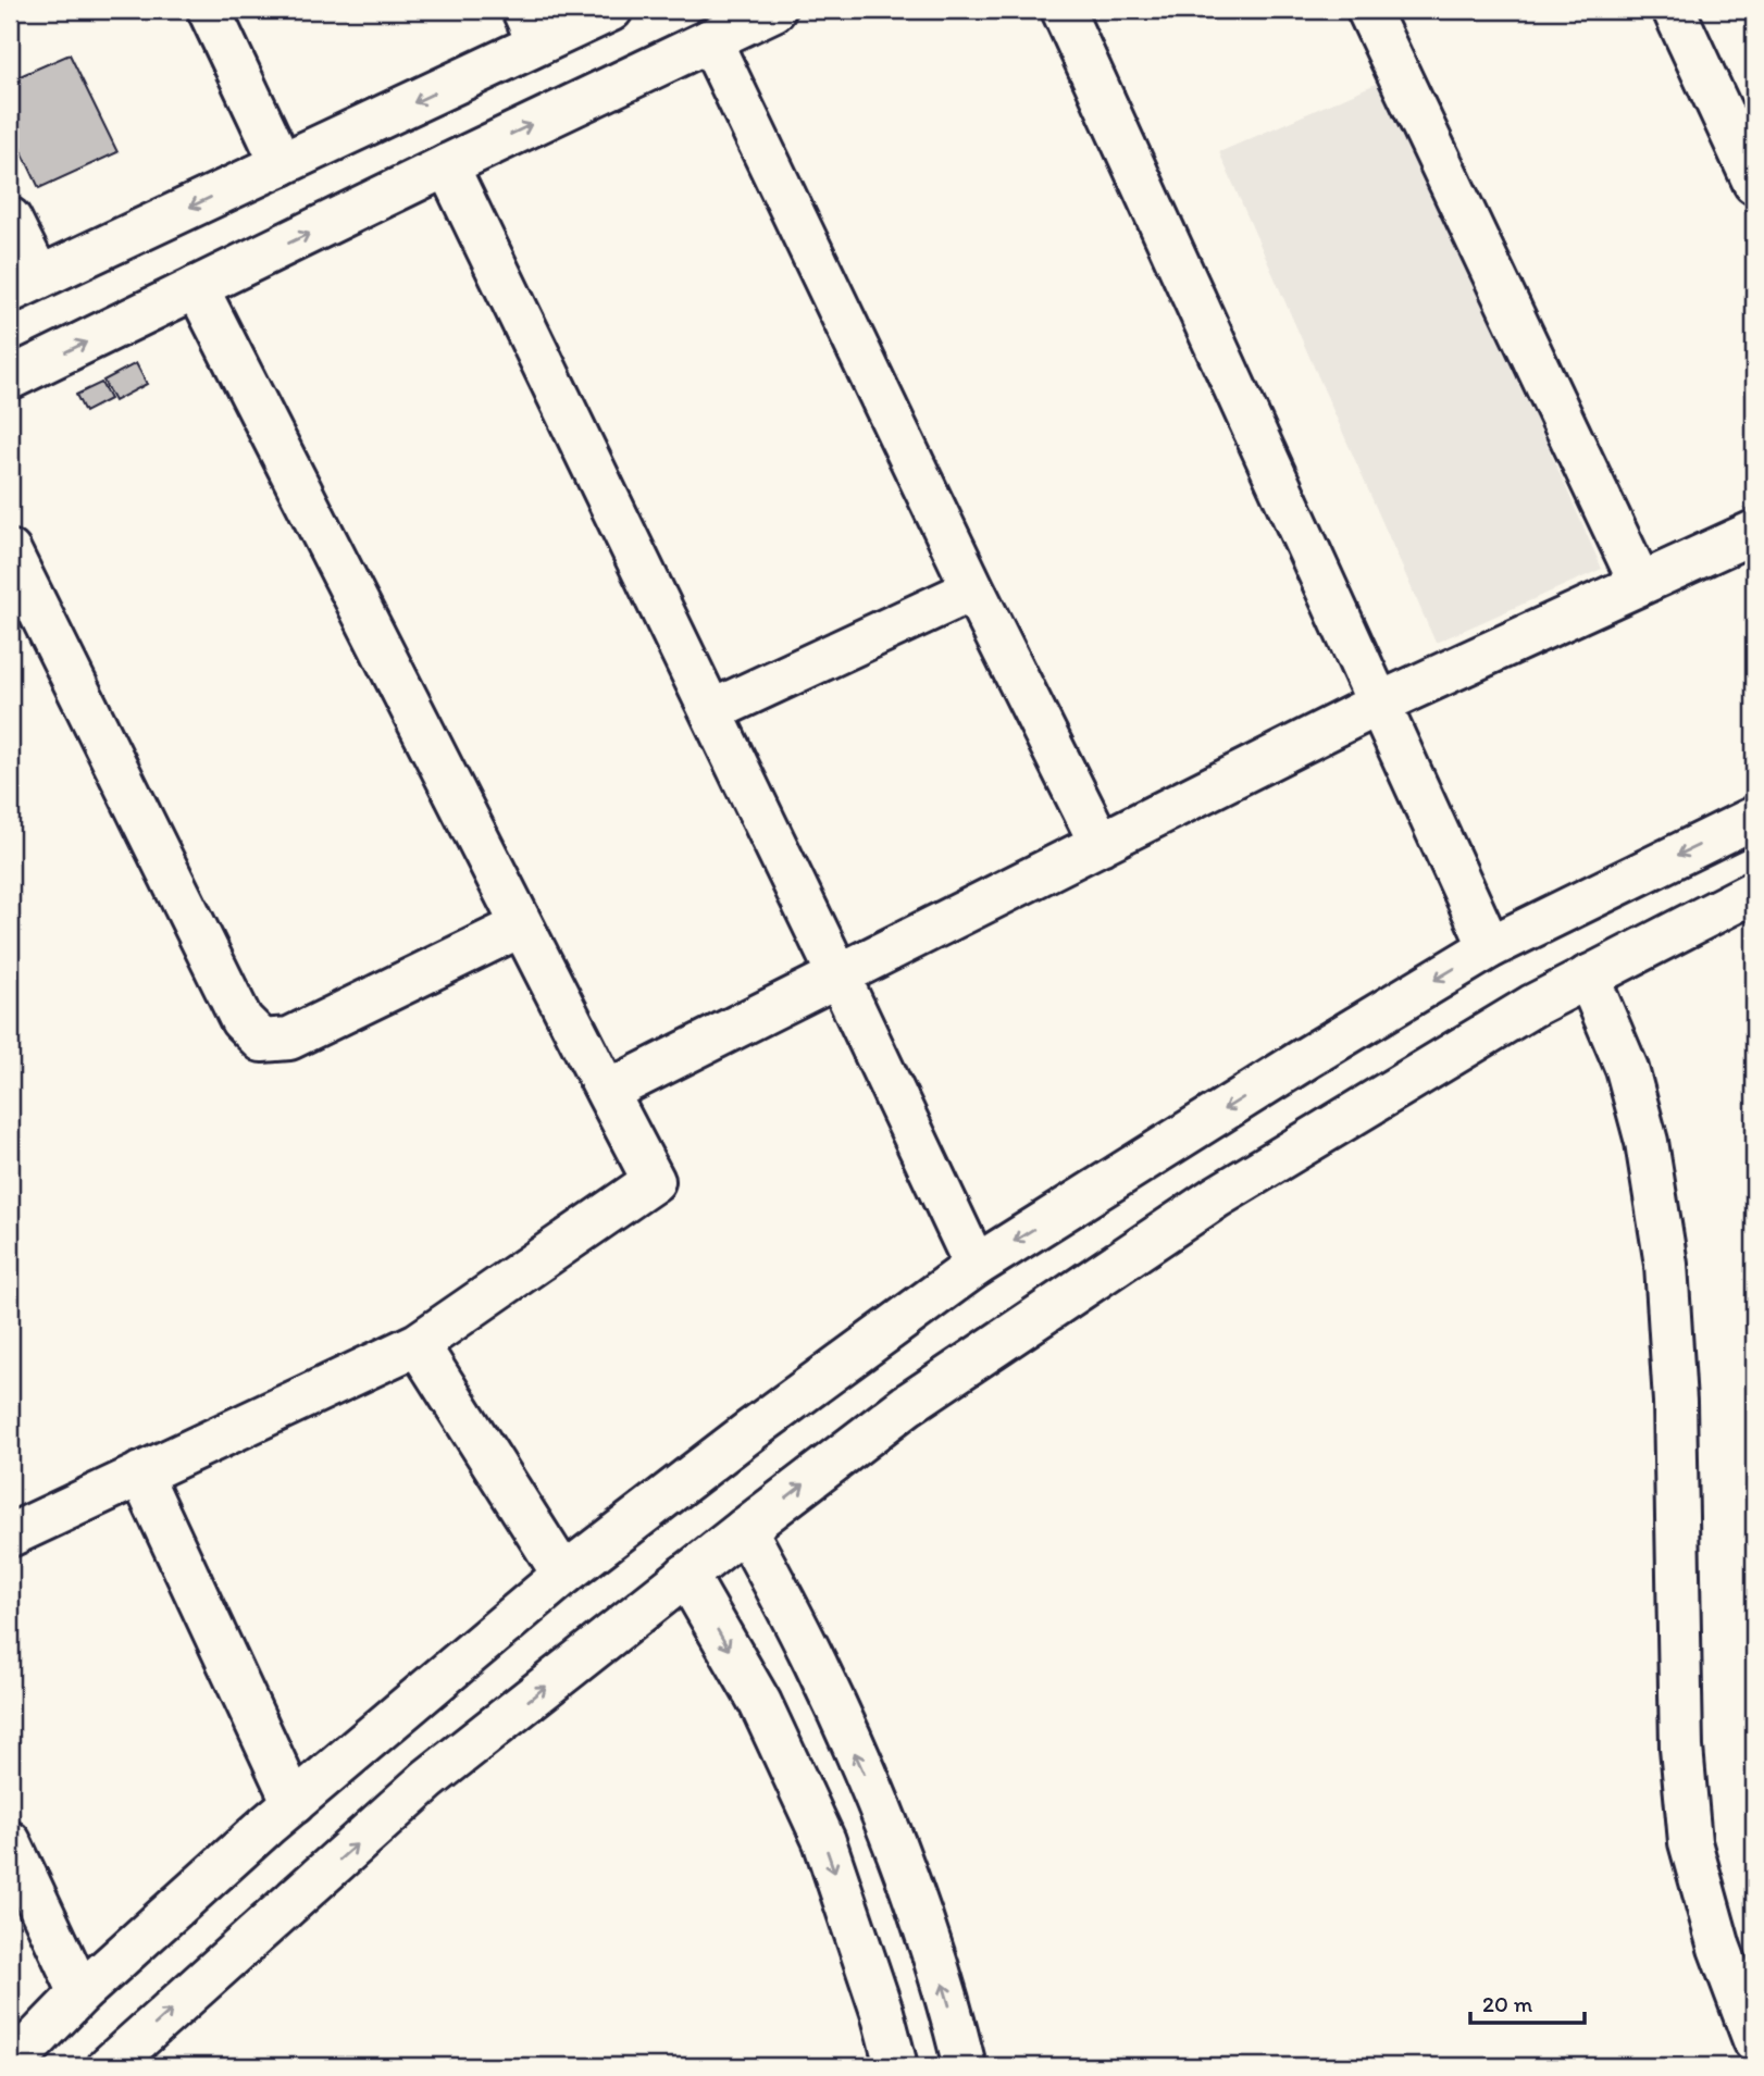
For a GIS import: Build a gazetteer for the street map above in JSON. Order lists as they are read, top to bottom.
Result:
{
  "scale_bar": "20 m"
}
